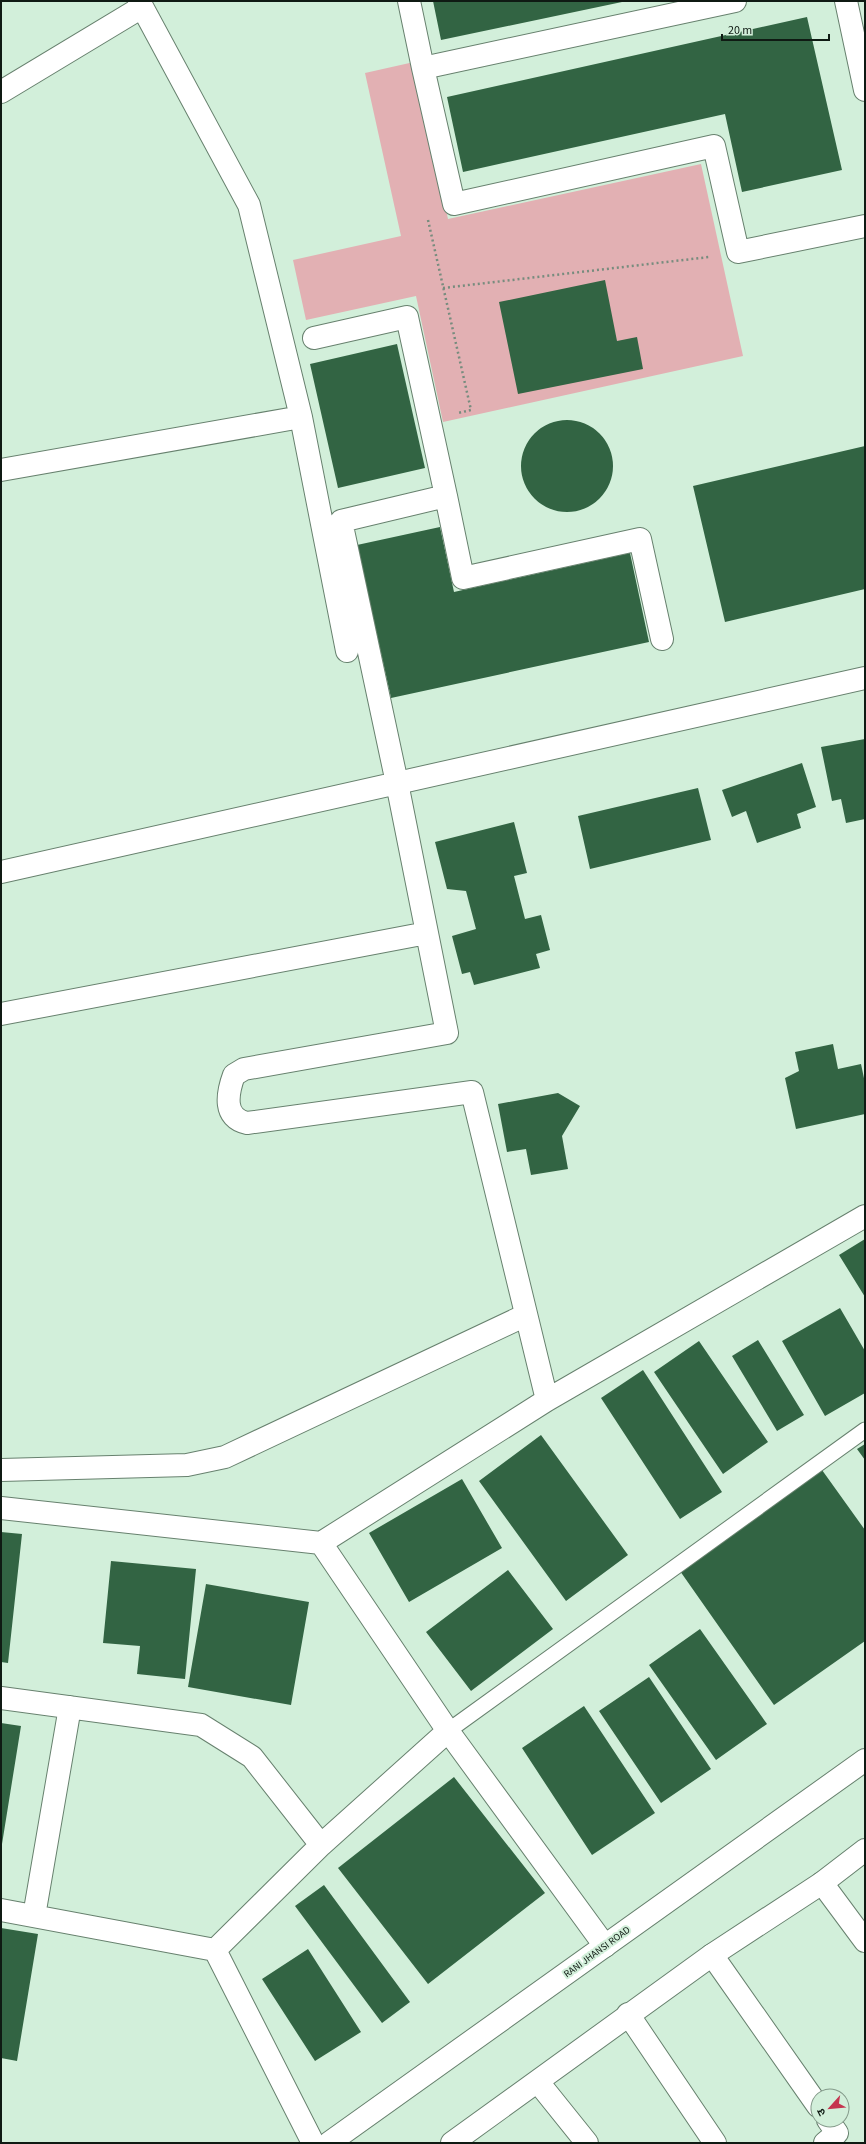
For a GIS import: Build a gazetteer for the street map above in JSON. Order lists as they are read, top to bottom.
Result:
{
  "streets": {
    "street": ["RANI JHANSI ROAD"]
  },
  "scale_bar": "20 m",
  "north": "bottom left"
}
